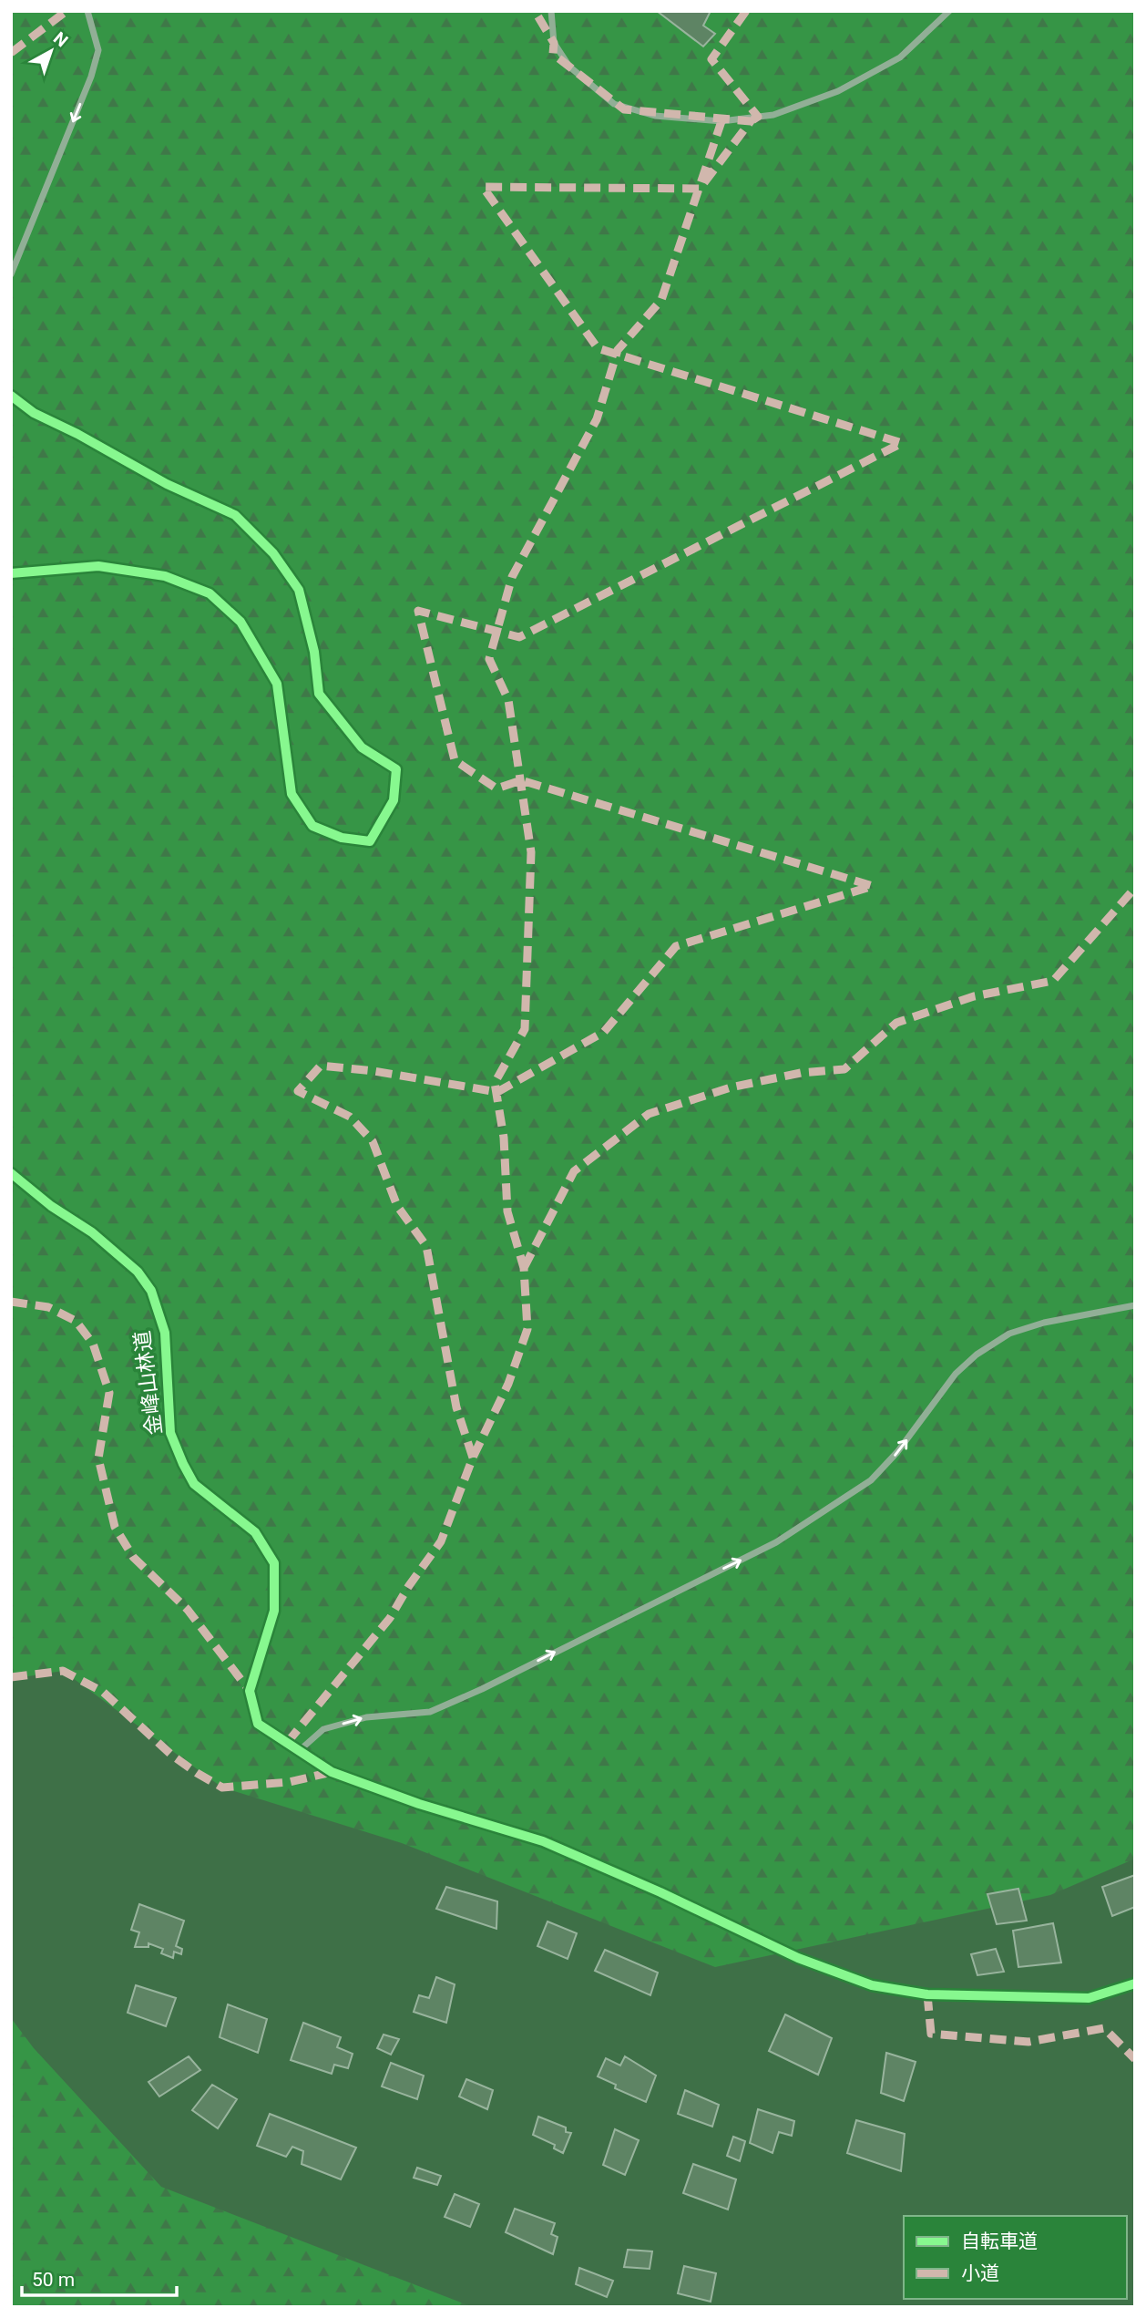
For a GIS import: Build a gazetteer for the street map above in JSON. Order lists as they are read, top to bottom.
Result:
{
  "streets": {
    "street": ["金峰山林道"]
  },
  "legend": ["自転車道", "小道"],
  "scale_bar": "50 m",
  "north": "top right"
}
